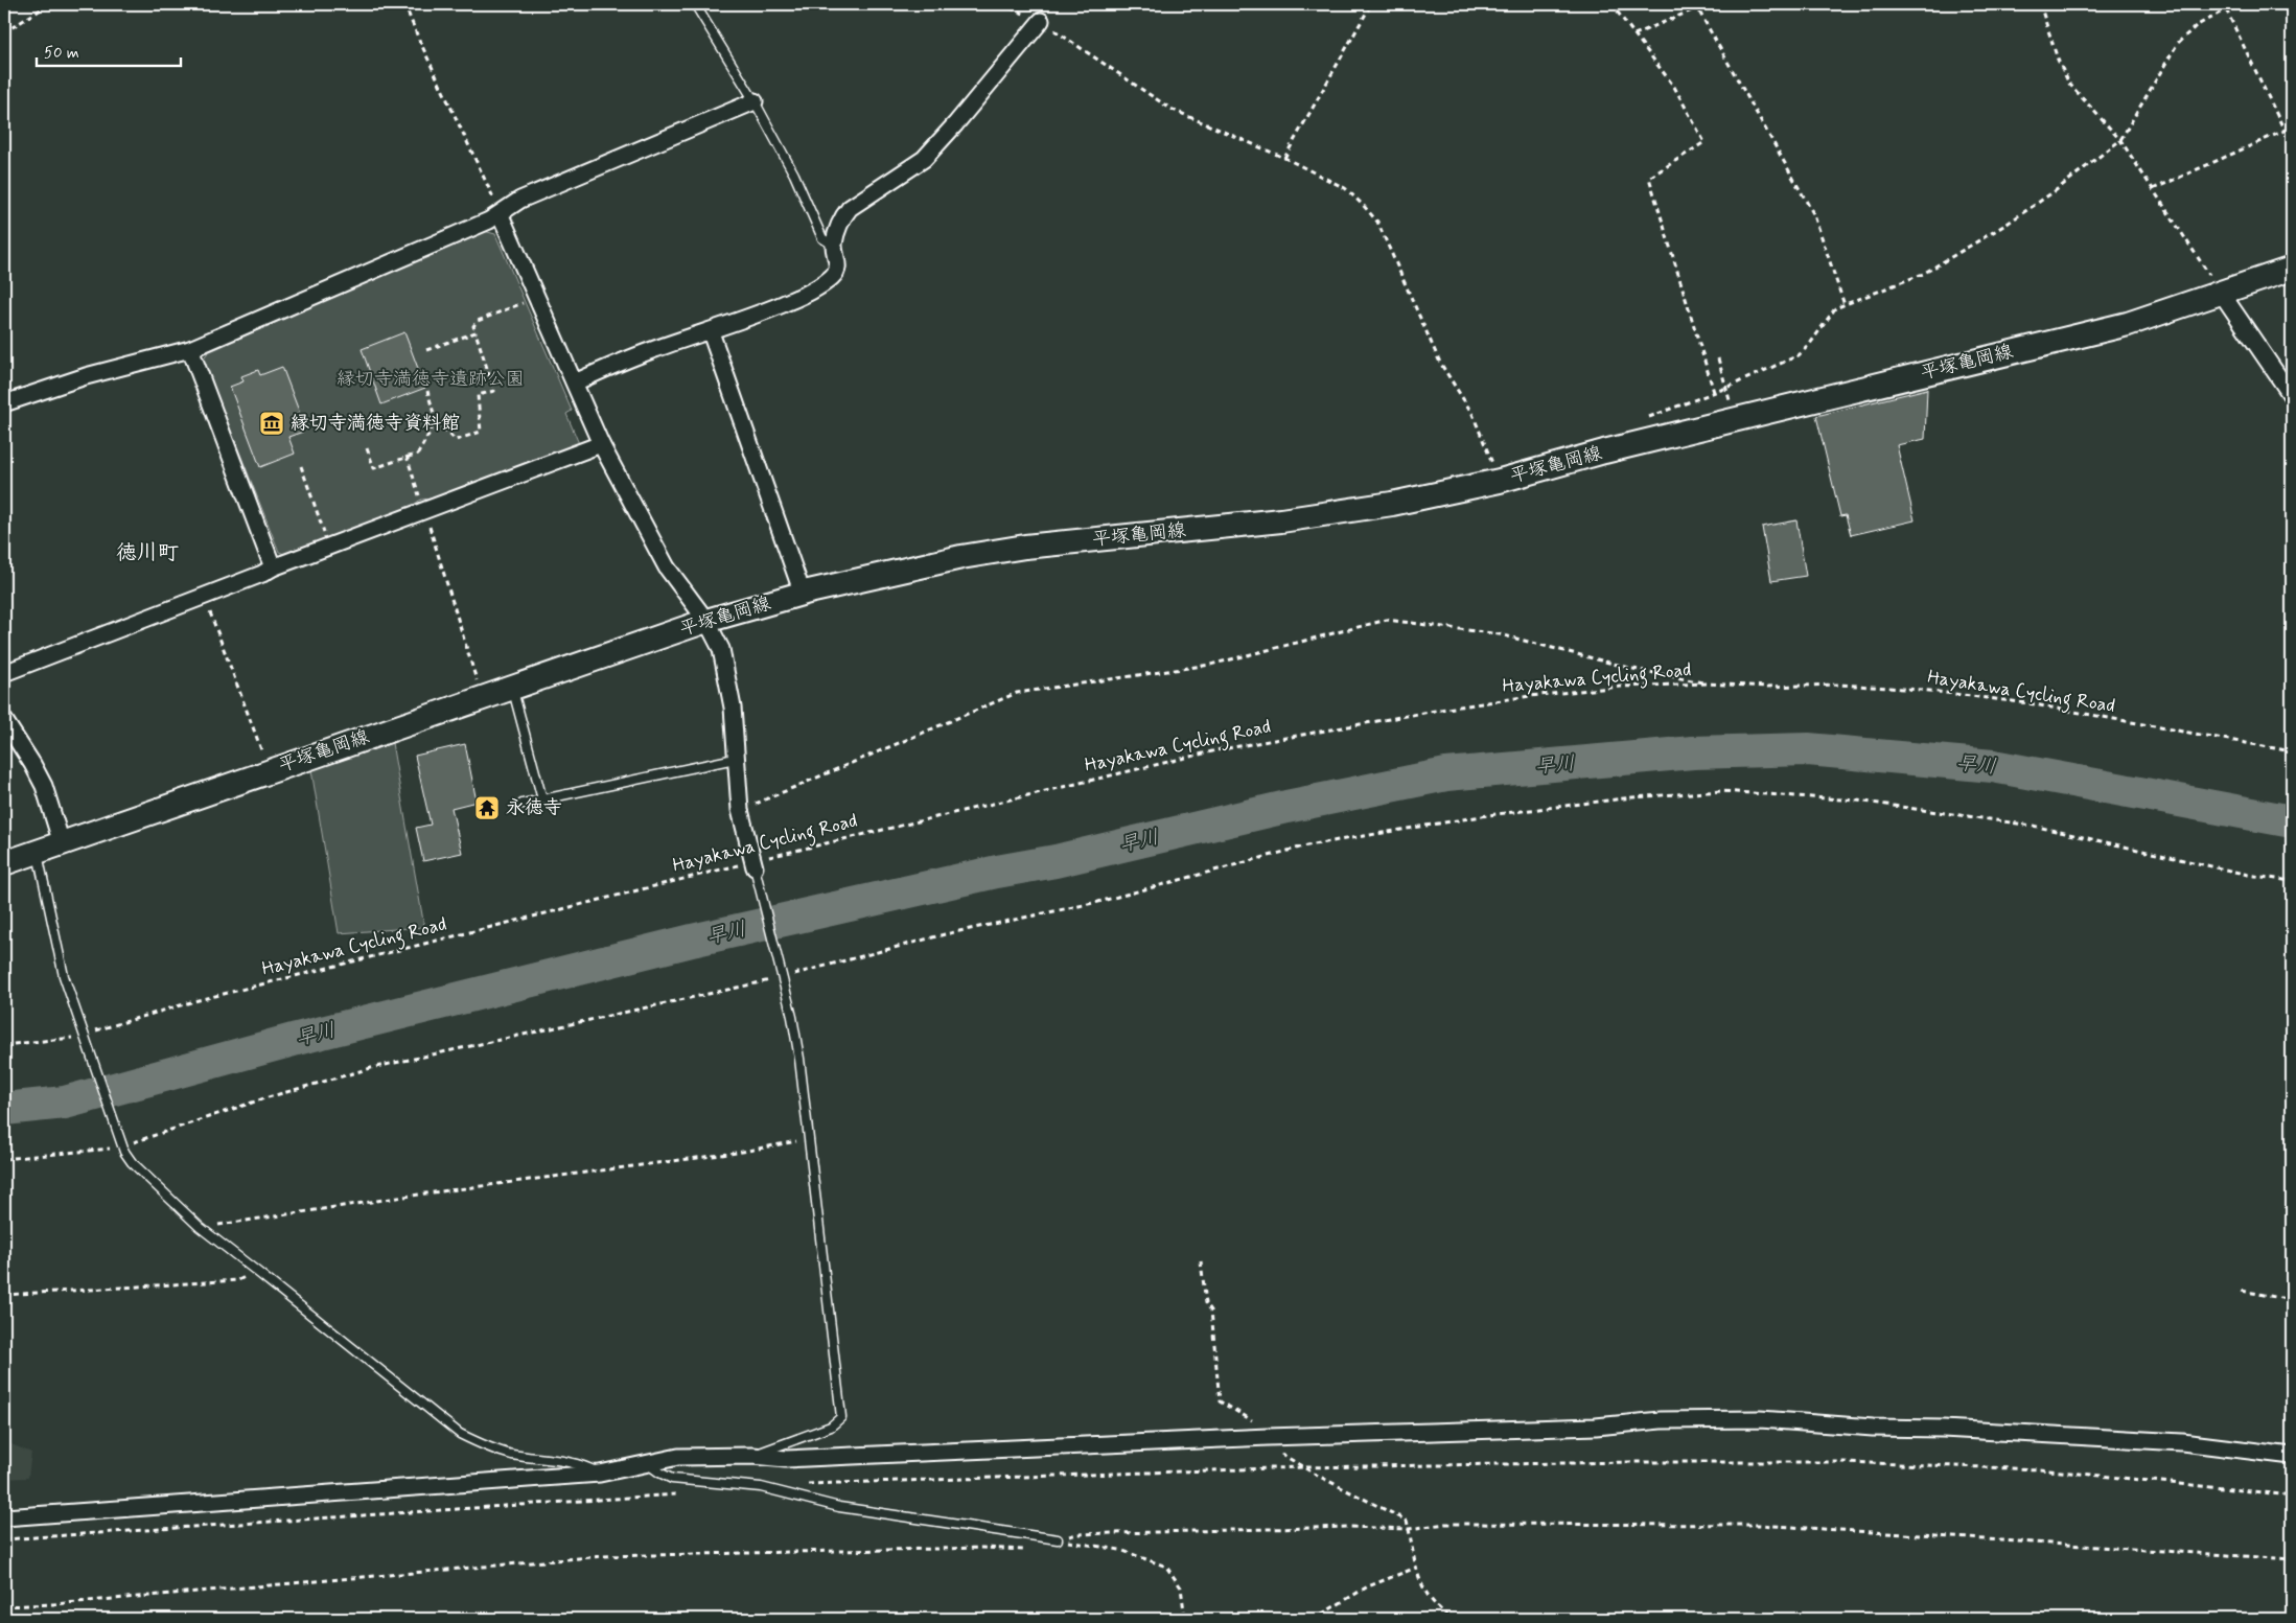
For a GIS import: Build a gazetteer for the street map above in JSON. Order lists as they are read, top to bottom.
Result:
{
  "streets": {
    "main road": ["平塚亀岡線"],
    "path": ["Hayakawa Cycling Road"]
  },
  "districts": ["徳川町"],
  "water": ["早川"],
  "parks": ["縁切寺満徳寺遺跡公園"],
  "places": {
    "museum": ["縁切寺満徳寺資料館"],
    "temple": ["永徳寺"]
  },
  "scale_bar": "50 m"
}
